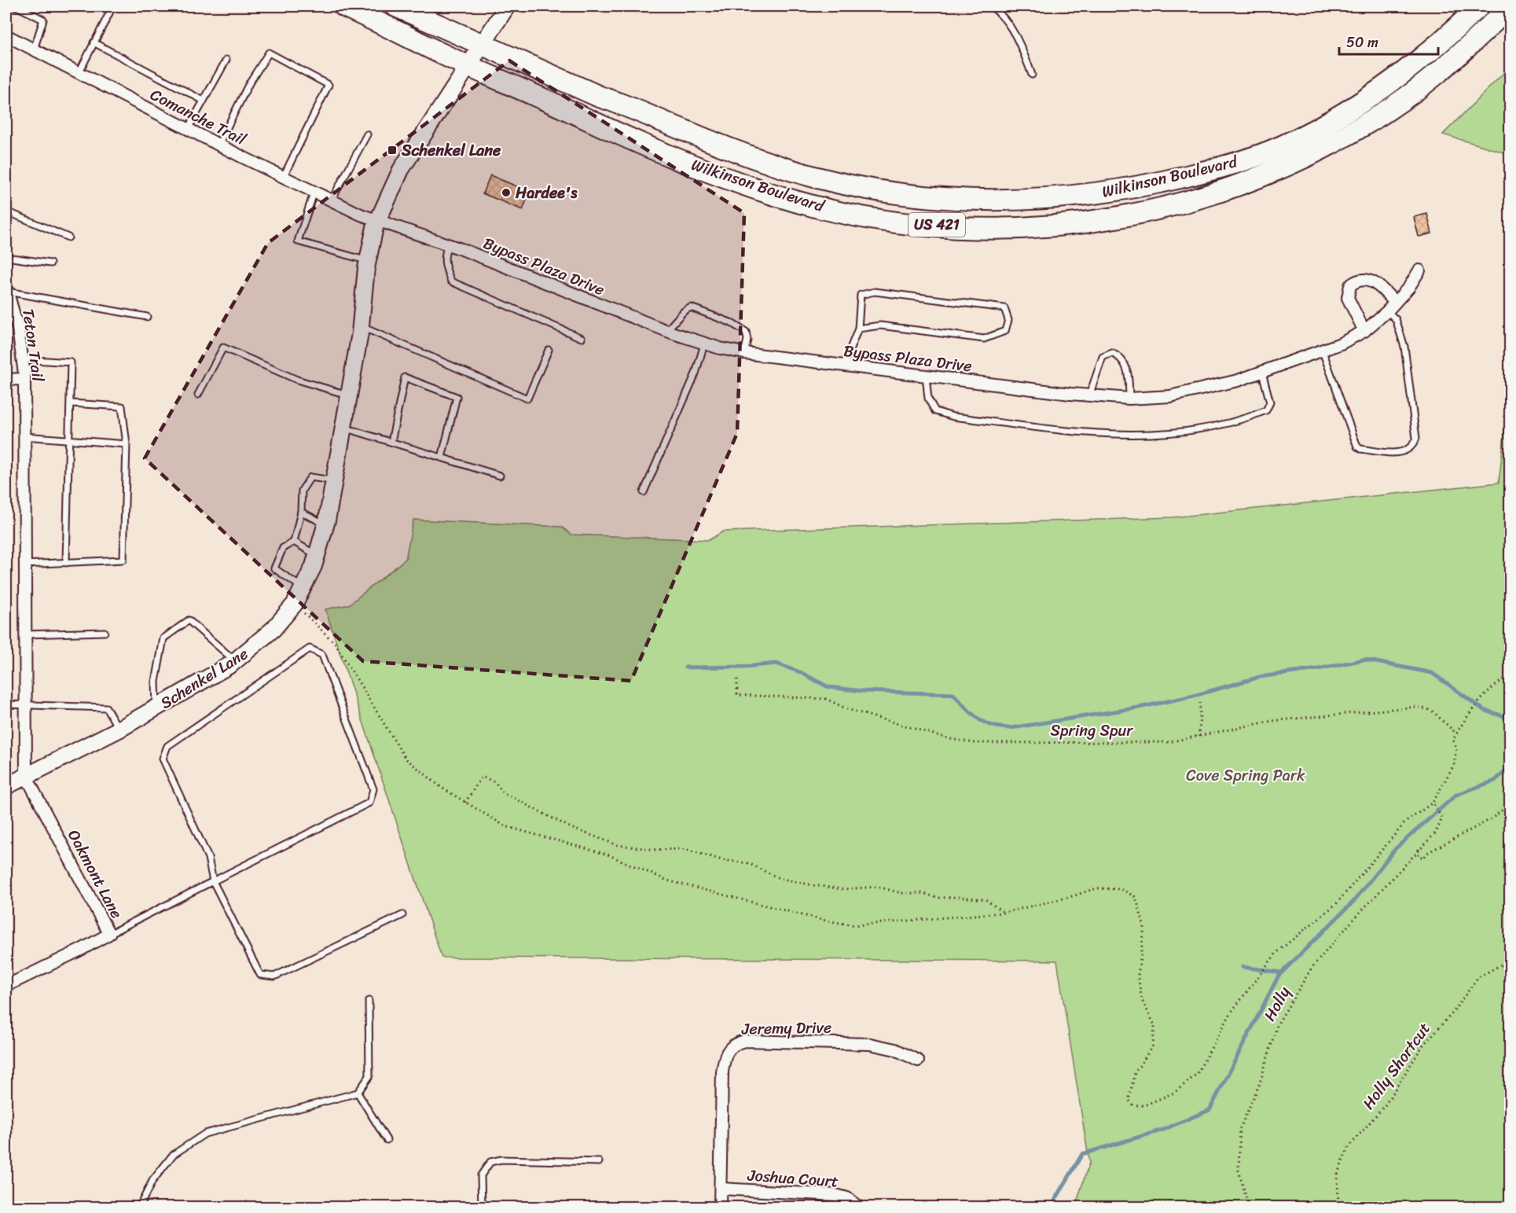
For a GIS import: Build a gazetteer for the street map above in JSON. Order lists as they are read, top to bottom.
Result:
{
  "streets": {
    "highway": ["Wilkinson Boulevard", "US 421"],
    "street": [
      "Comanche Trail",
      "Bypass Plaza Drive",
      "Teton Trail",
      "Schenkel Lane",
      "Oakmont Lane",
      "Jeremy Drive",
      "Joshua Court"
    ],
    "path": ["Spring Spur", "Holly", "Holly Shortcut"]
  },
  "crossings": [
    ["Comanche Trail", "Bypass Plaza Drive"],
    ["Comanche Trail", "Schenkel Lane"],
    ["Wilkinson Boulevard", "Schenkel Lane"],
    ["Bypass Plaza Drive", "Schenkel Lane"],
    ["Teton Trail", "Schenkel Lane"],
    ["Teton Trail", "Oakmont Lane"],
    ["Schenkel Lane", "Oakmont Lane"],
    ["Jeremy Drive", "Joshua Court"]
  ],
  "parks": ["Cove Spring Park"],
  "places": {
    "transit": ["Schenkel Lane"],
    "other": ["Hardee's"]
  },
  "scale_bar": "50 m"
}
